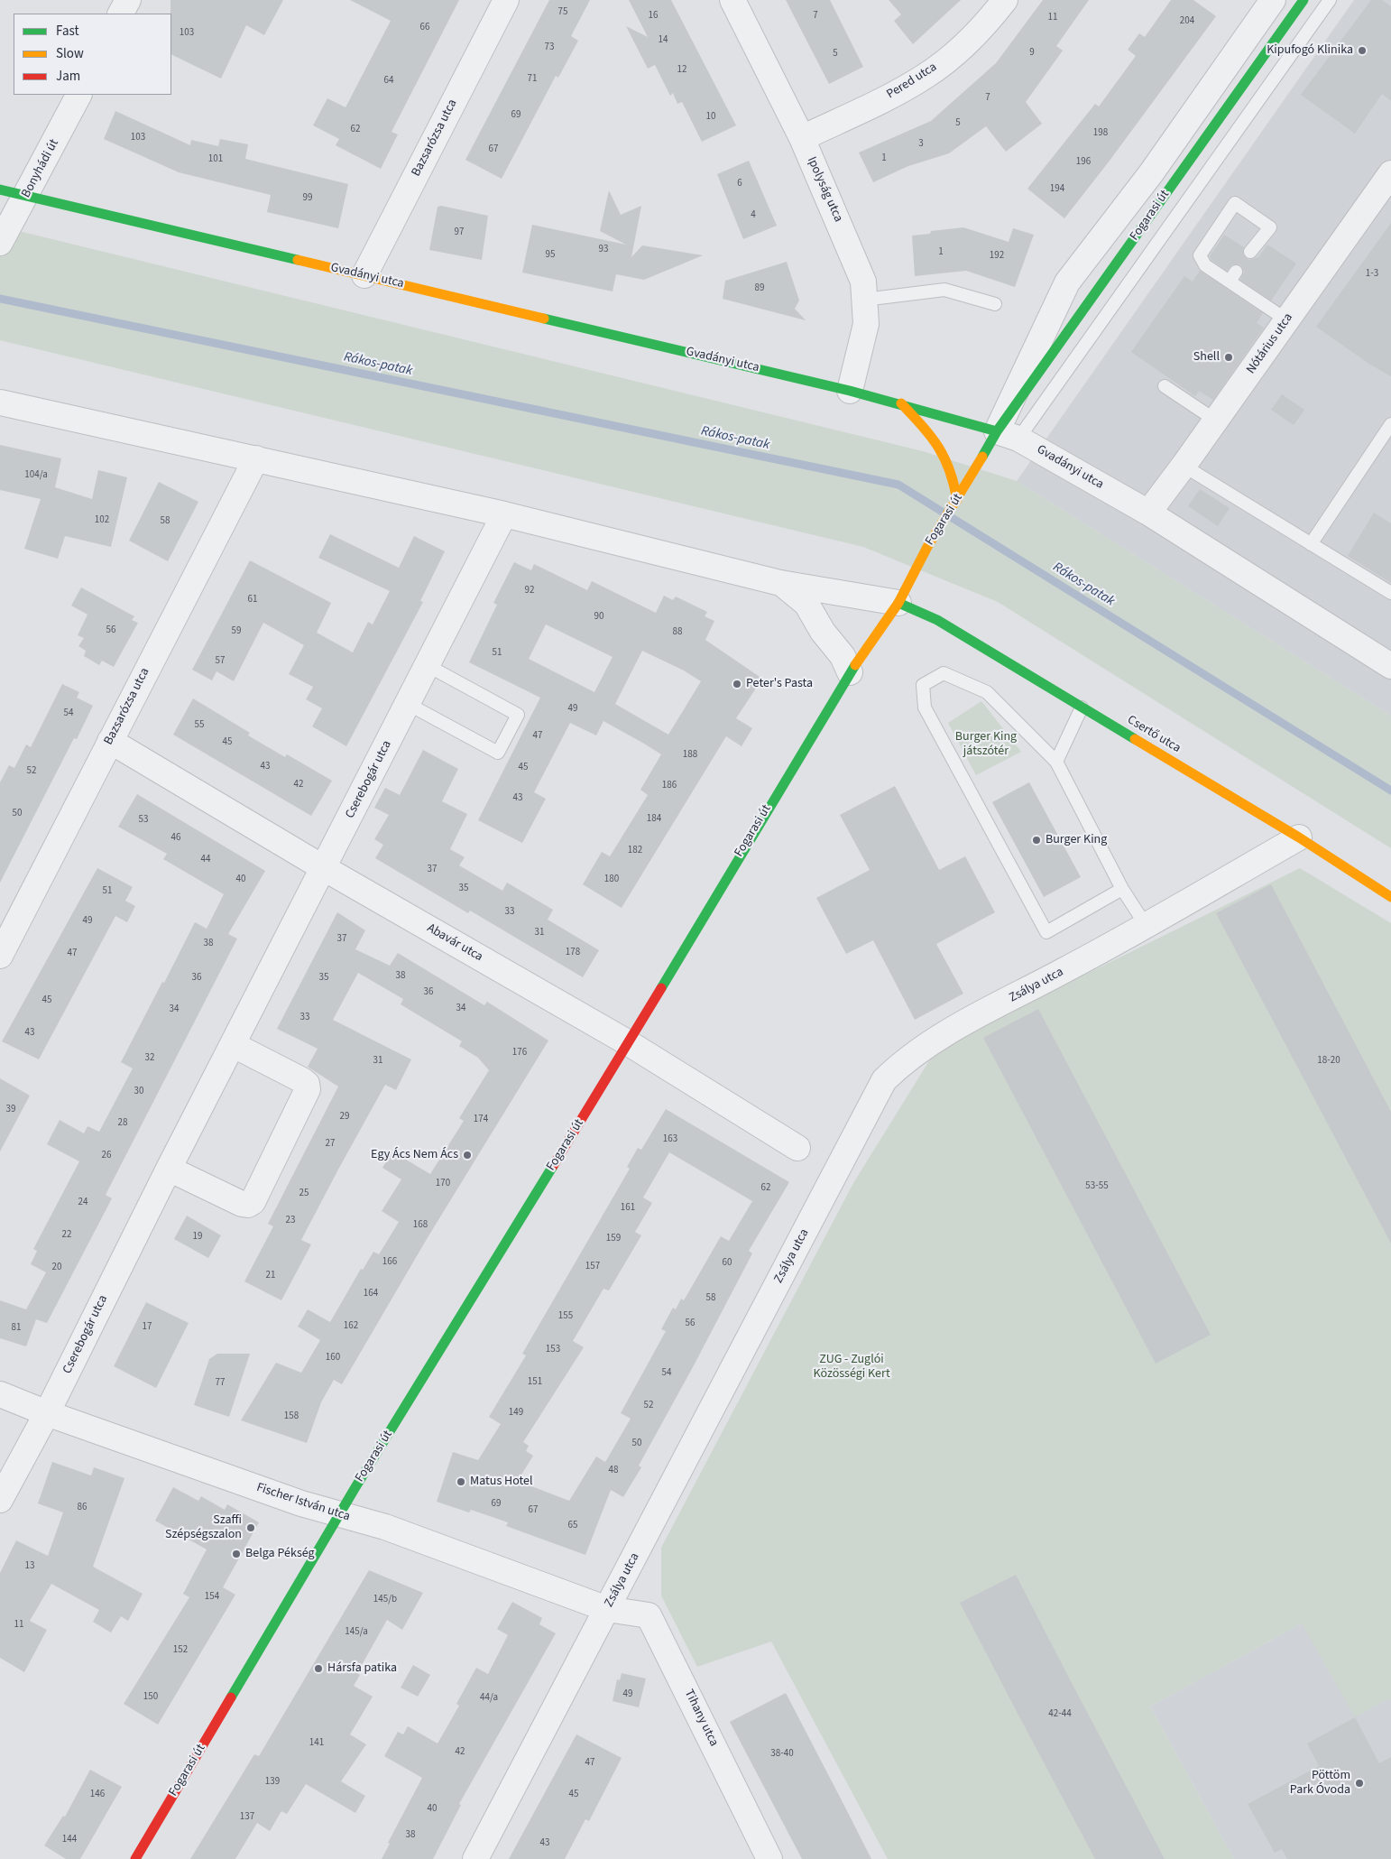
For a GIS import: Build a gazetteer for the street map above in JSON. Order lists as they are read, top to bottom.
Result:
{
  "streets": {
    "main road": ["Fogarasi út", "Gvadányi utca", "Csertő utca"],
    "street": [
      "Pered utca",
      "Bazsarózsa utca",
      "Bonyhádi út",
      "Ipolyság utca",
      "Nótárius utca",
      "Cserebogár utca",
      "Abavár utca",
      "Zsálya utca",
      "Fischer István utca",
      "Tihany utca"
    ]
  },
  "crossings": [
    ["Pered utca", "Ipolyság utca"],
    ["Bazsarózsa utca", "Gvadányi utca"],
    ["Bazsarózsa utca", "Abavár utca"],
    ["Bonyhádi út", "Gvadányi utca"],
    ["Ipolyság utca", "Gvadányi utca"],
    ["Fogarasi út", "Gvadányi utca"],
    ["Fogarasi út", "Csertő utca"],
    ["Fogarasi út", "Abavár utca"],
    ["Fogarasi út", "Fischer István utca"],
    ["Gvadányi utca", "Nótárius utca"],
    ["Csertő utca", "Zsálya utca"],
    ["Cserebogár utca", "Abavár utca"],
    ["Cserebogár utca", "Fischer István utca"],
    ["Zsálya utca", "Fischer István utca"],
    ["Zsálya utca", "Tihany utca"],
    ["Fischer István utca", "Tihany utca"]
  ],
  "water": ["Rákos-patak"],
  "parks": ["Burger King játszótér", "ZUG - Zuglói Közösségi Kert"],
  "places": [
    "Kipufogó Klinika",
    "Shell",
    "Peter's Pasta",
    "Burger King",
    "Egy Ács Nem Ács",
    "Matus Hotel",
    "Szaffi Szépségszalon",
    "Belga Pékség",
    "Hársfa patika",
    "Pöttöm Park Óvoda"
  ],
  "house_numbers": [
    "75",
    "16",
    "7",
    "11",
    "204",
    "66",
    "103",
    "14",
    "73",
    "9",
    "5",
    "12",
    "71",
    "64",
    "7",
    "69",
    "10",
    "5",
    "62",
    "198",
    "103",
    "3",
    "67",
    "1",
    "101",
    "196",
    "6",
    "194",
    "99",
    "4",
    "97",
    "93",
    "1",
    "95",
    "192",
    "1-3",
    "89",
    "104/a",
    "102",
    "58",
    "92",
    "61",
    "90",
    "56",
    "59",
    "88",
    "51",
    "57",
    "49",
    "54",
    "55",
    "47",
    "45",
    "188",
    "43",
    "45",
    "52",
    "42",
    "186",
    "43",
    "50",
    "184",
    "53",
    "46",
    "182",
    "44",
    "37",
    "40",
    "180",
    "35",
    "51",
    "33",
    "49",
    "31",
    "37",
    "38",
    "178",
    "47",
    "38",
    "36",
    "35",
    "36",
    "45",
    "34",
    "34",
    "33",
    "43",
    "176",
    "32",
    "31",
    "18-20",
    "30",
    "39",
    "29",
    "174",
    "28",
    "163",
    "27",
    "26",
    "170",
    "53-55",
    "62",
    "25",
    "24",
    "161",
    "23",
    "168",
    "22",
    "19",
    "159",
    "166",
    "60",
    "157",
    "20",
    "21",
    "164",
    "58",
    "155",
    "56",
    "162",
    "17",
    "81",
    "153",
    "160",
    "54",
    "151",
    "77",
    "52",
    "149",
    "158",
    "50",
    "48",
    "69",
    "86",
    "67",
    "65",
    "13",
    "154",
    "145/b",
    "11",
    "145/a",
    "152",
    "49",
    "150",
    "44/a",
    "42-44",
    "141",
    "42",
    "38-40",
    "47",
    "139",
    "146",
    "45",
    "40",
    "137",
    "38",
    "144",
    "43"
  ],
  "legend": ["Fast", "Slow", "Jam"]
}
